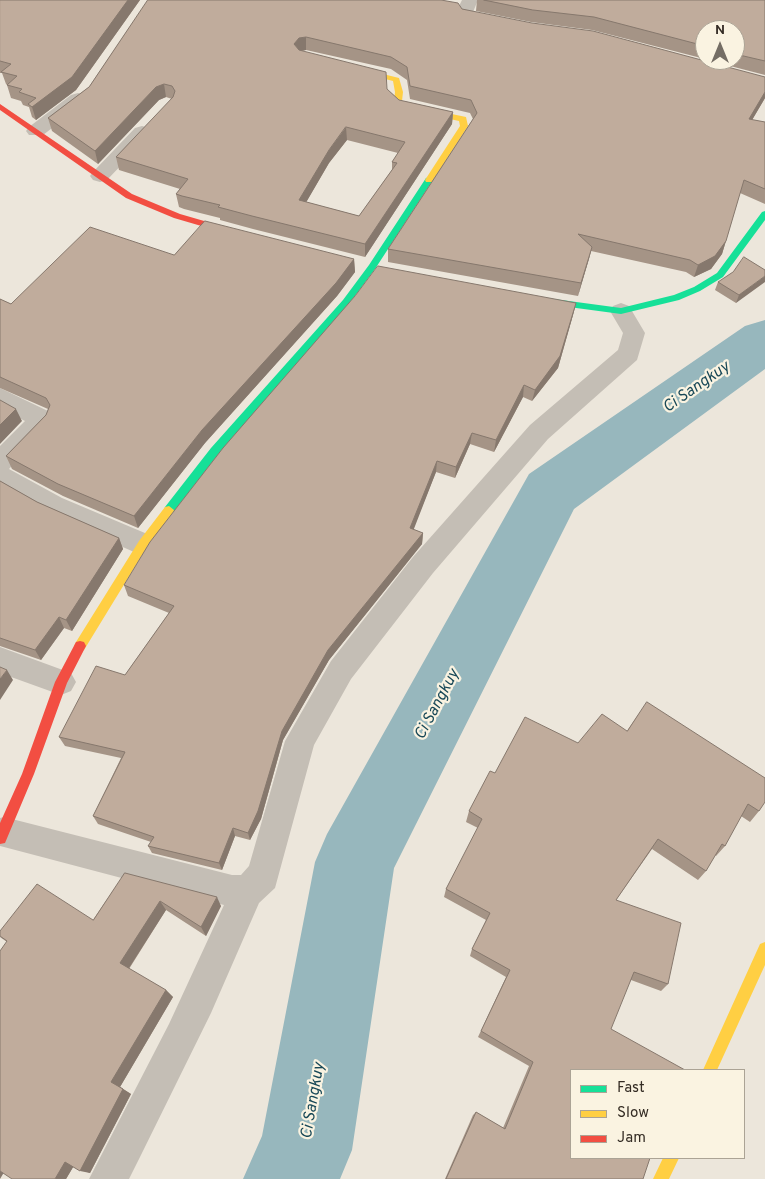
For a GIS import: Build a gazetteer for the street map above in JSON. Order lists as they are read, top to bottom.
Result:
{
  "water": ["Ci Sangkuy"],
  "legend": ["Fast", "Slow", "Jam"],
  "north": "top"
}
